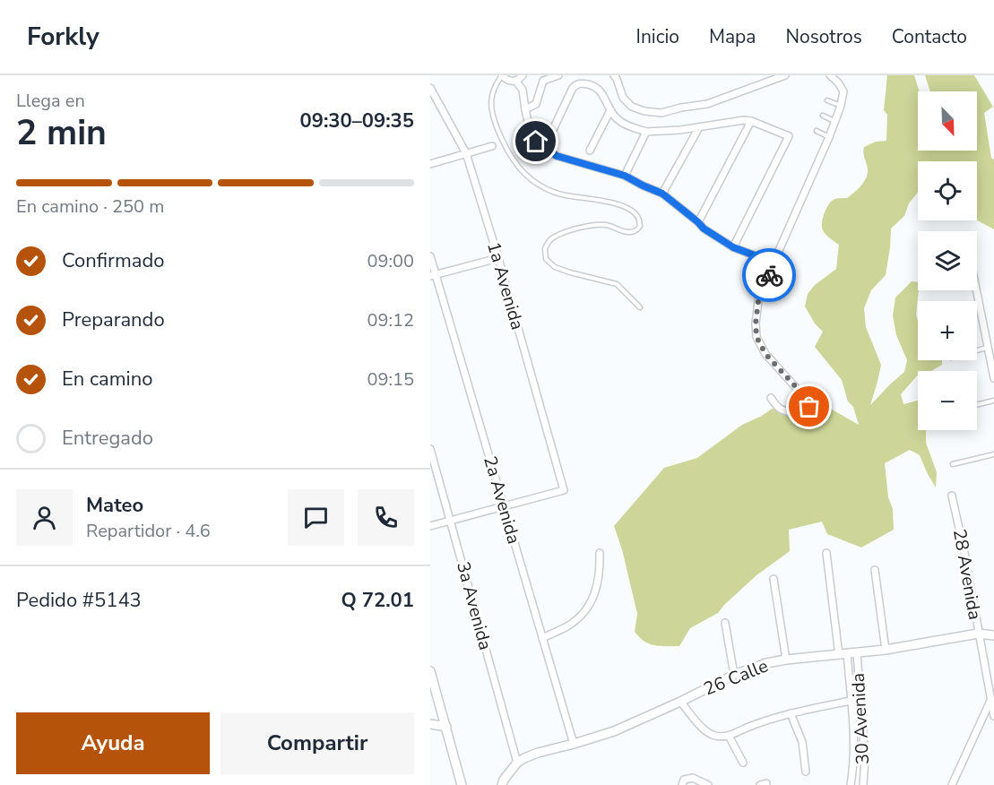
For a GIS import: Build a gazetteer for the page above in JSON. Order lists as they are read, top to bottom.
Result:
{
  "streets": {
    "street": [
      "1a Avenida",
      "2a Avenida",
      "28 Avenida",
      "3a Avenida",
      "26 Calle",
      "30 Avenida"
    ]
  },
  "crossings": [
    ["1a Avenida", "2a Avenida"],
    ["2a Avenida", "26 Calle"],
    ["28 Avenida", "26 Calle"],
    ["3a Avenida", "26 Calle"],
    ["26 Calle", "30 Avenida"]
  ],
  "north": "bottom right",
  "page": {
    "header": "Forkly",
    "nav": [
      "Inicio",
      "Mapa",
      "Nosotros",
      "Contacto"
    ],
    "heading": ["2 min", "Llega en", "09:30–09:35"],
    "panel": [
      "Mateo",
      "Repartidor · 4.6",
      "Pedido #5143",
      "Q 72.01"
    ],
    "map_buttons": ["+", "−"],
    "bar": "En camino · 250 m",
    "list": [
      ["Confirmado", "09:00"],
      ["Preparando", "09:12"],
      ["En camino", "09:15"],
      "Entregado"
    ],
    "buttons": ["Ayuda", "Compartir"]
  }
}
